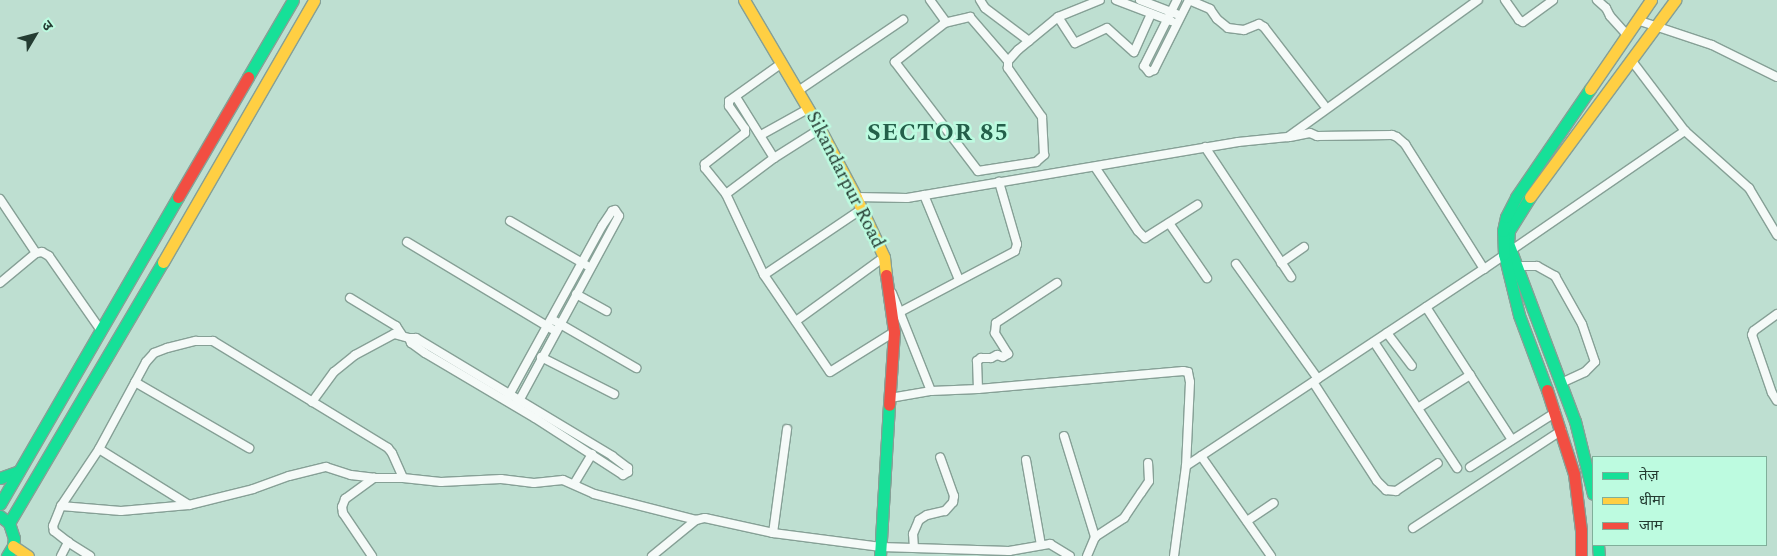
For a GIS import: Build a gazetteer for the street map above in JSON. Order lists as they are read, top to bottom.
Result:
{
  "streets": {
    "street": ["Sikandarpur Road"]
  },
  "districts": ["SECTOR 85"],
  "legend": ["तेज़", "धीमा", "जाम"],
  "north": "top right"
}
